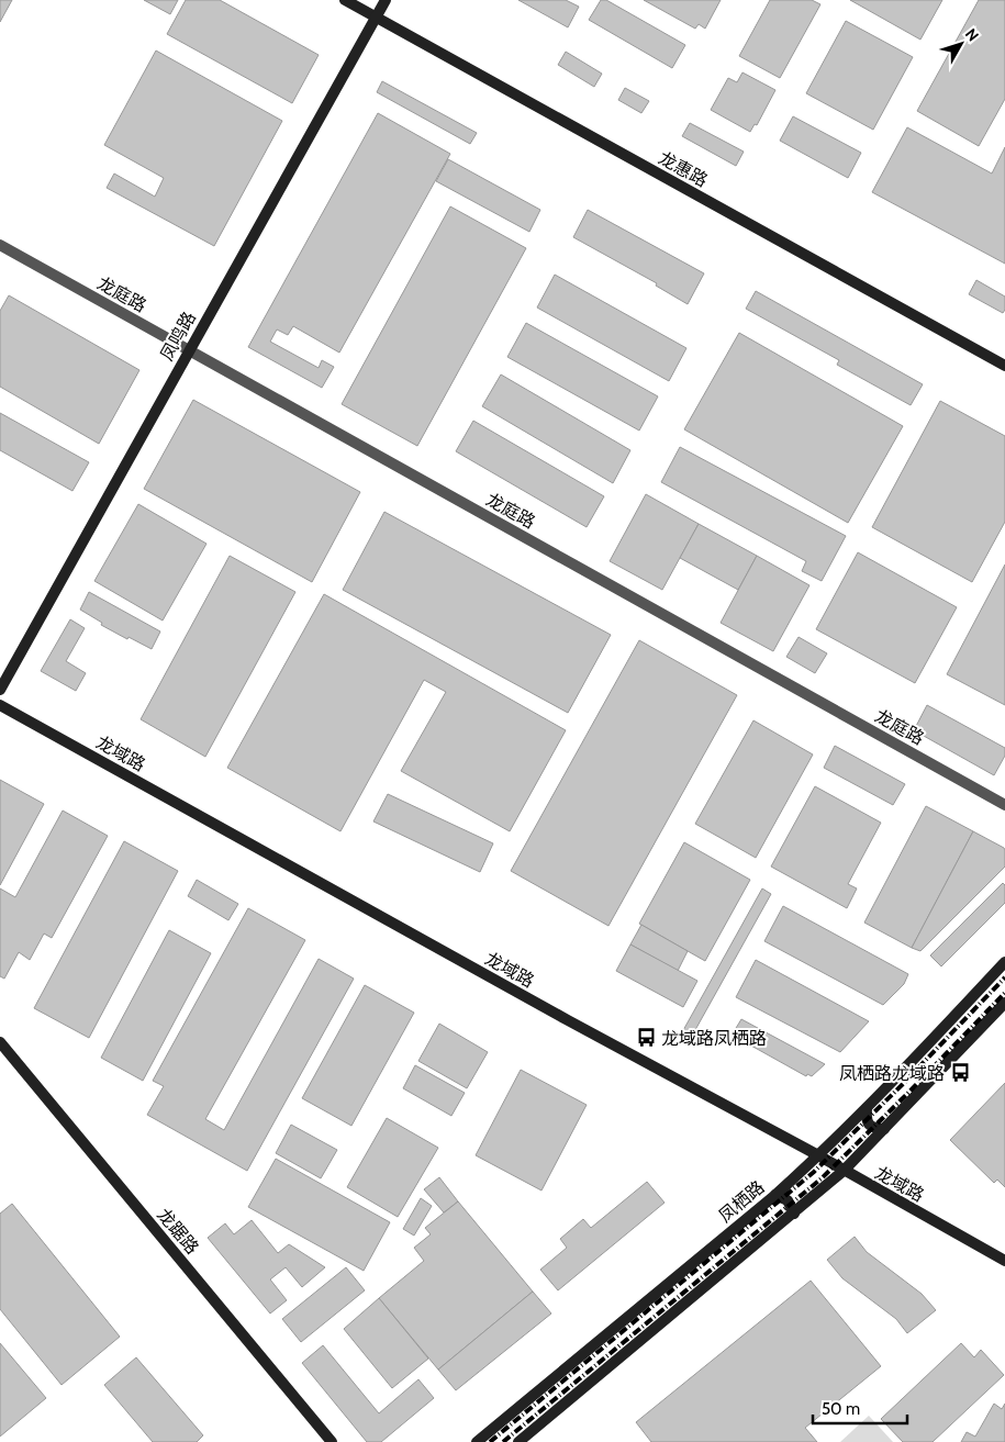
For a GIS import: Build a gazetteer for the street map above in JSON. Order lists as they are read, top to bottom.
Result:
{
  "streets": {
    "street": [
      "龙惠路",
      "龙庭路",
      "凤鸣路",
      "龙域路",
      "凤栖路",
      "龙踞路"
    ]
  },
  "crossings": [
    ["龙惠路", "凤鸣路"],
    ["龙庭路", "凤鸣路"],
    ["龙域路", "凤栖路"]
  ],
  "places": {
    "bus stop": ["龙域路凤栖路", "凤栖路龙域路"]
  },
  "scale_bar": "50 m",
  "north": "top right"
}
